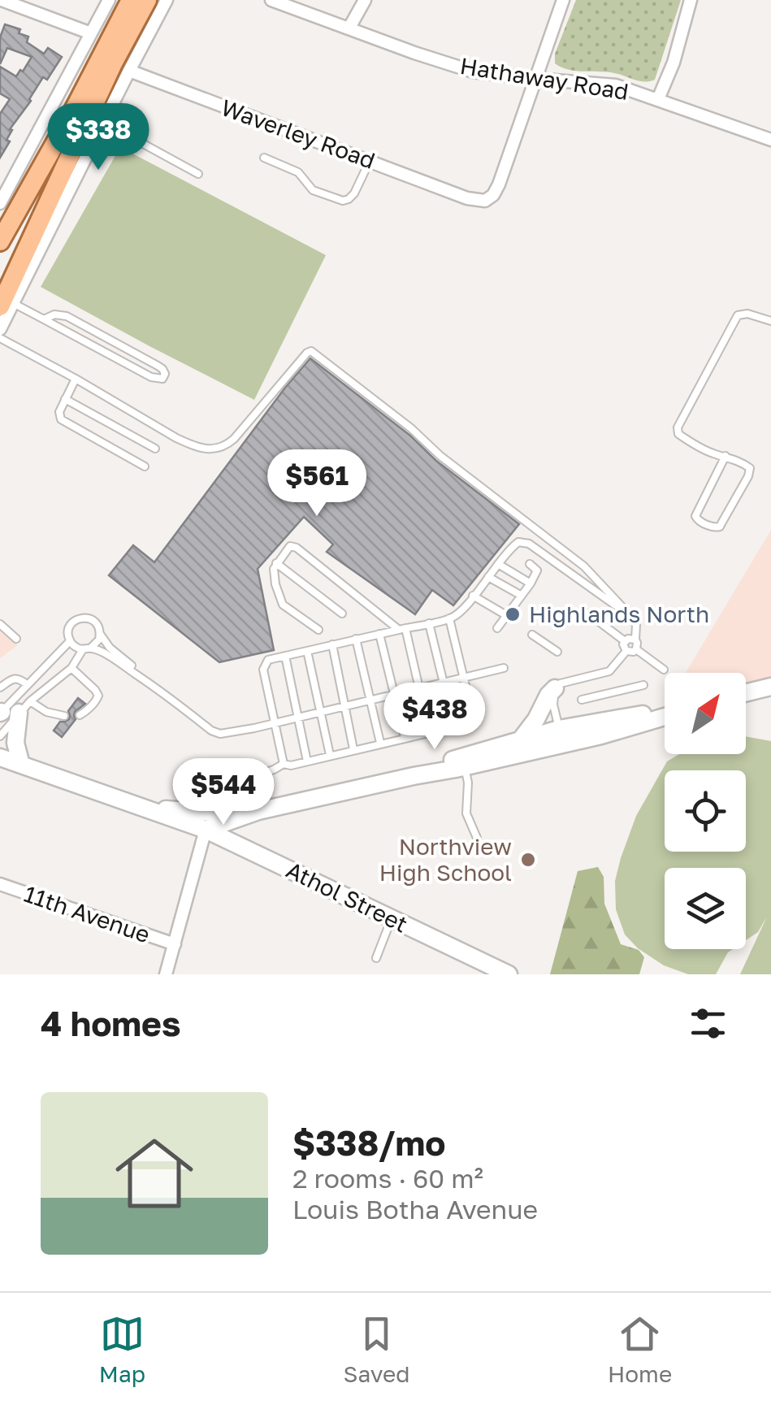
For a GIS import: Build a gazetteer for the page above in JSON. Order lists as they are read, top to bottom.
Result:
{
  "streets": {
    "main road": ["Athol Street"],
    "street": ["Hathaway Road", "Waverley Road", "11th Avenue"]
  },
  "crossings": [
    ["Hathaway Road", "Waverley Road"]
  ],
  "places": ["Highlands North", "Northview High School"],
  "north": "top right",
  "page": {
    "price": [
      "$338",
      "$561",
      "$438",
      "$544"
    ],
    "heading": "4 homes",
    "list": [
      {
        "name": "$338/mo",
        "note": "2 rooms · 60 m² · Louis Botha Avenue"
      }
    ],
    "tabs": ["Map", "Saved", "Home"]
  }
}
